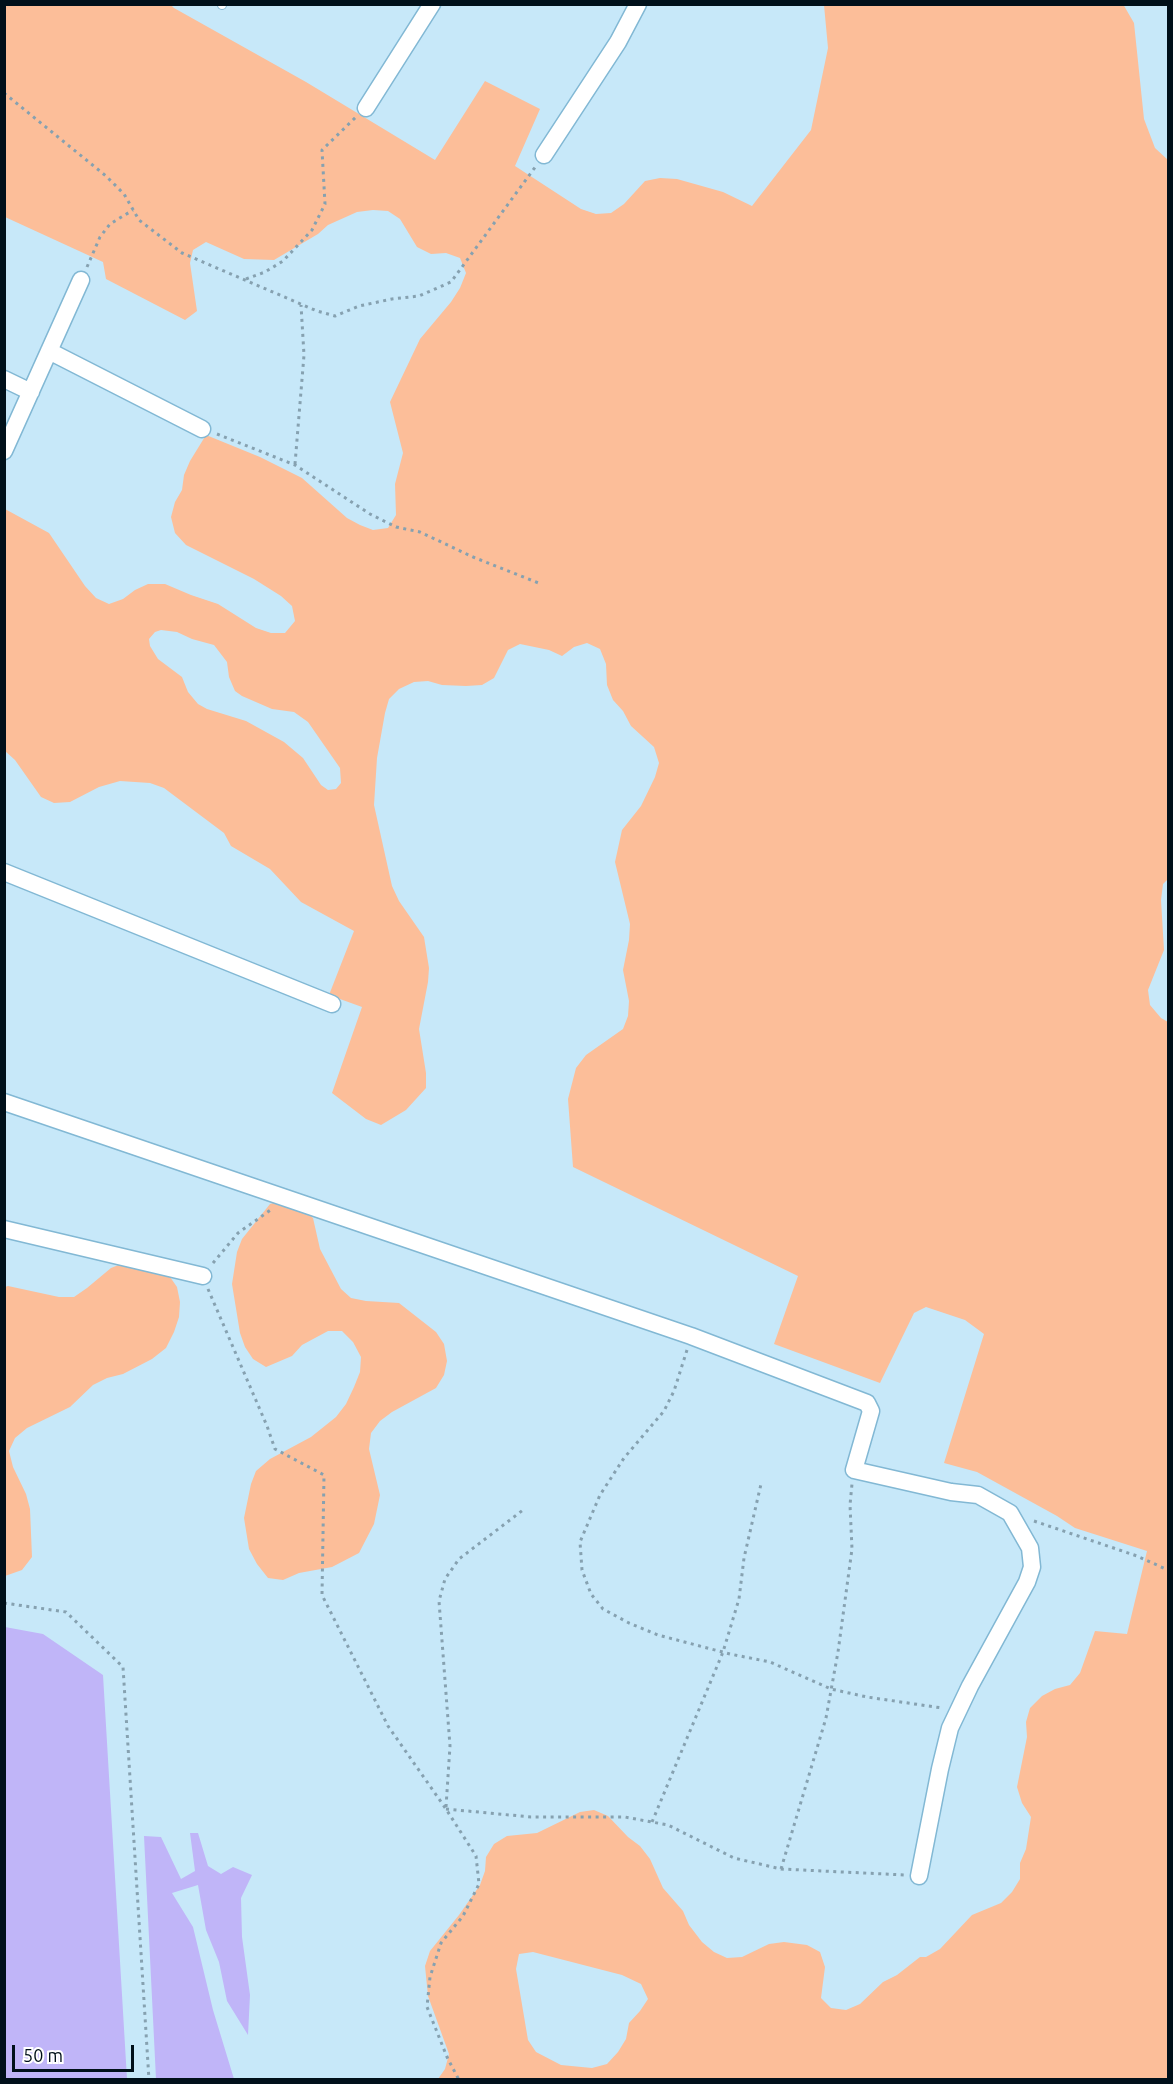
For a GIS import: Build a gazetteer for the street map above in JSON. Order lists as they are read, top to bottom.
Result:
{
  "scale_bar": "50 m"
}
